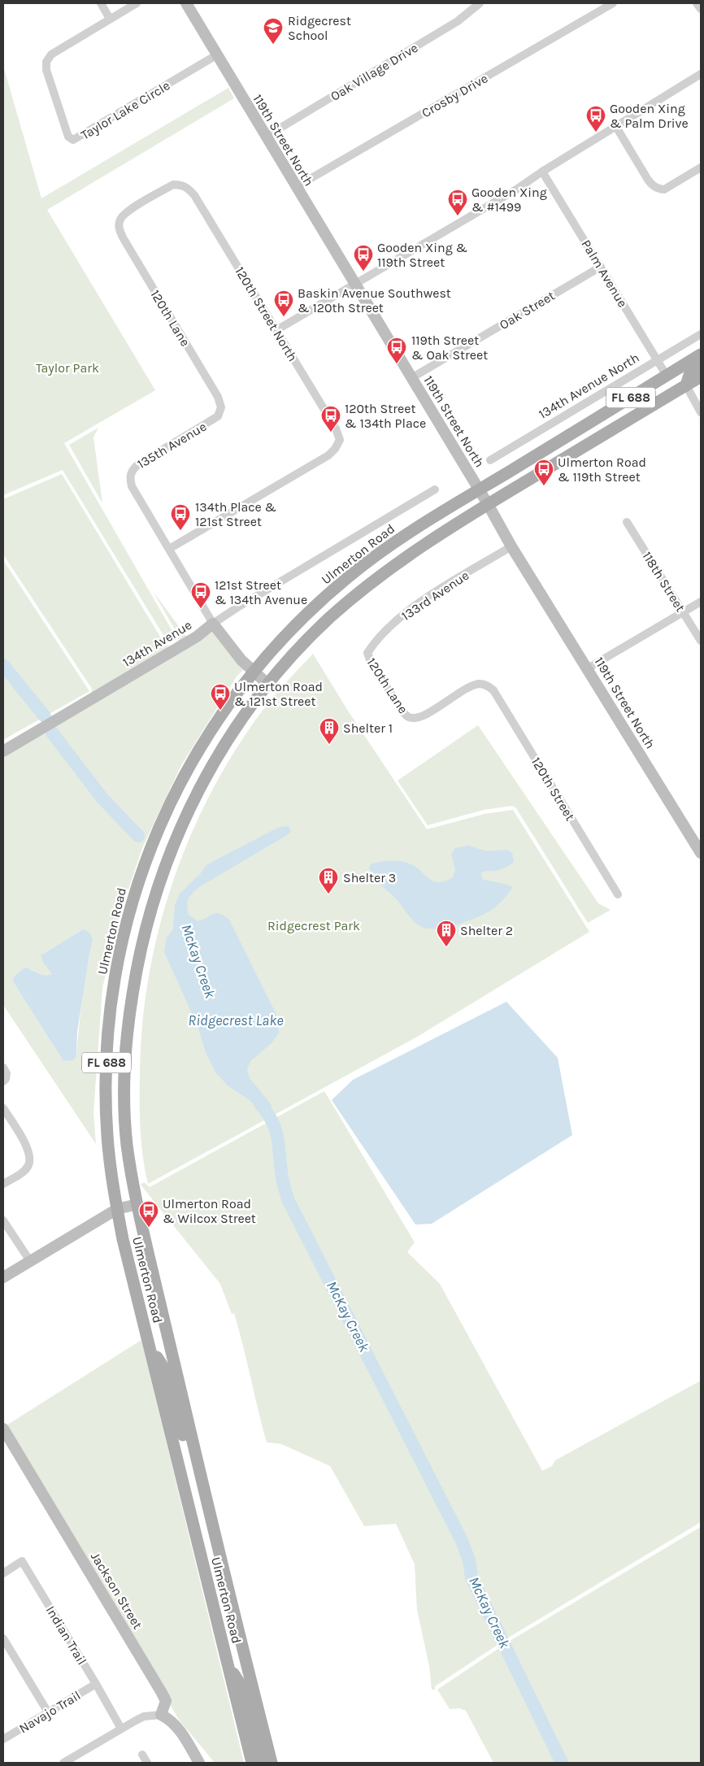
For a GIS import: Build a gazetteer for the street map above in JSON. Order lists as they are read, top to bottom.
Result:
{
  "streets": {
    "main road": ["FL 688", "Ulmerton Road"],
    "street": [
      "Oak Village Drive",
      "Crosby Drive",
      "Taylor Lake Circle",
      "119th Street North",
      "Palm Avenue",
      "Oak Street",
      "120th Street North",
      "120th Lane",
      "134th Avenue North",
      "135th Avenue",
      "118th Street",
      "133rd Avenue",
      "134th Avenue",
      "120th Street",
      "Jackson Street",
      "Indian Trail",
      "Navajo Trail"
    ]
  },
  "crossings": [
    ["Oak Village Drive", "119th Street North"],
    ["Crosby Drive", "119th Street North"],
    ["Taylor Lake Circle", "119th Street North"],
    ["119th Street North", "Oak Street"],
    ["119th Street North", "Ulmerton Road"],
    ["119th Street North", "133rd Avenue"],
    ["Palm Avenue", "Oak Street"],
    ["Palm Avenue", "134th Avenue North"],
    ["Palm Avenue", "Ulmerton Road"],
    ["120th Street North", "120th Lane"],
    ["120th Street North", "135th Avenue"],
    ["120th Lane", "135th Avenue"],
    ["120th Lane", "133rd Avenue"],
    ["120th Lane", "120th Street"],
    ["Indian Trail", "Navajo Trail"]
  ],
  "water": ["McKay Creek", "Ridgecrest Lake"],
  "parks": ["Taylor Park", "Ridgecrest Park"],
  "places": {
    "school or university": ["Ridgecrest School"],
    "bus stop": [
      "Gooden Xing & Palm Drive",
      "Gooden Xing & #1499",
      "Gooden Xing & 119th Street",
      "Baskin Avenue Southwest & 120th Street",
      "119th Street & Oak Street",
      "120th Street & 134th Place",
      "Ulmerton Road & 119th Street",
      "134th Place & 121st Street",
      "121st Street & 134th Avenue",
      "Ulmerton Road & 121st Street",
      "Ulmerton Road & Wilcox Street"
    ],
    "building": ["Shelter 1", "Shelter 3", "Shelter 2"]
  }
}
